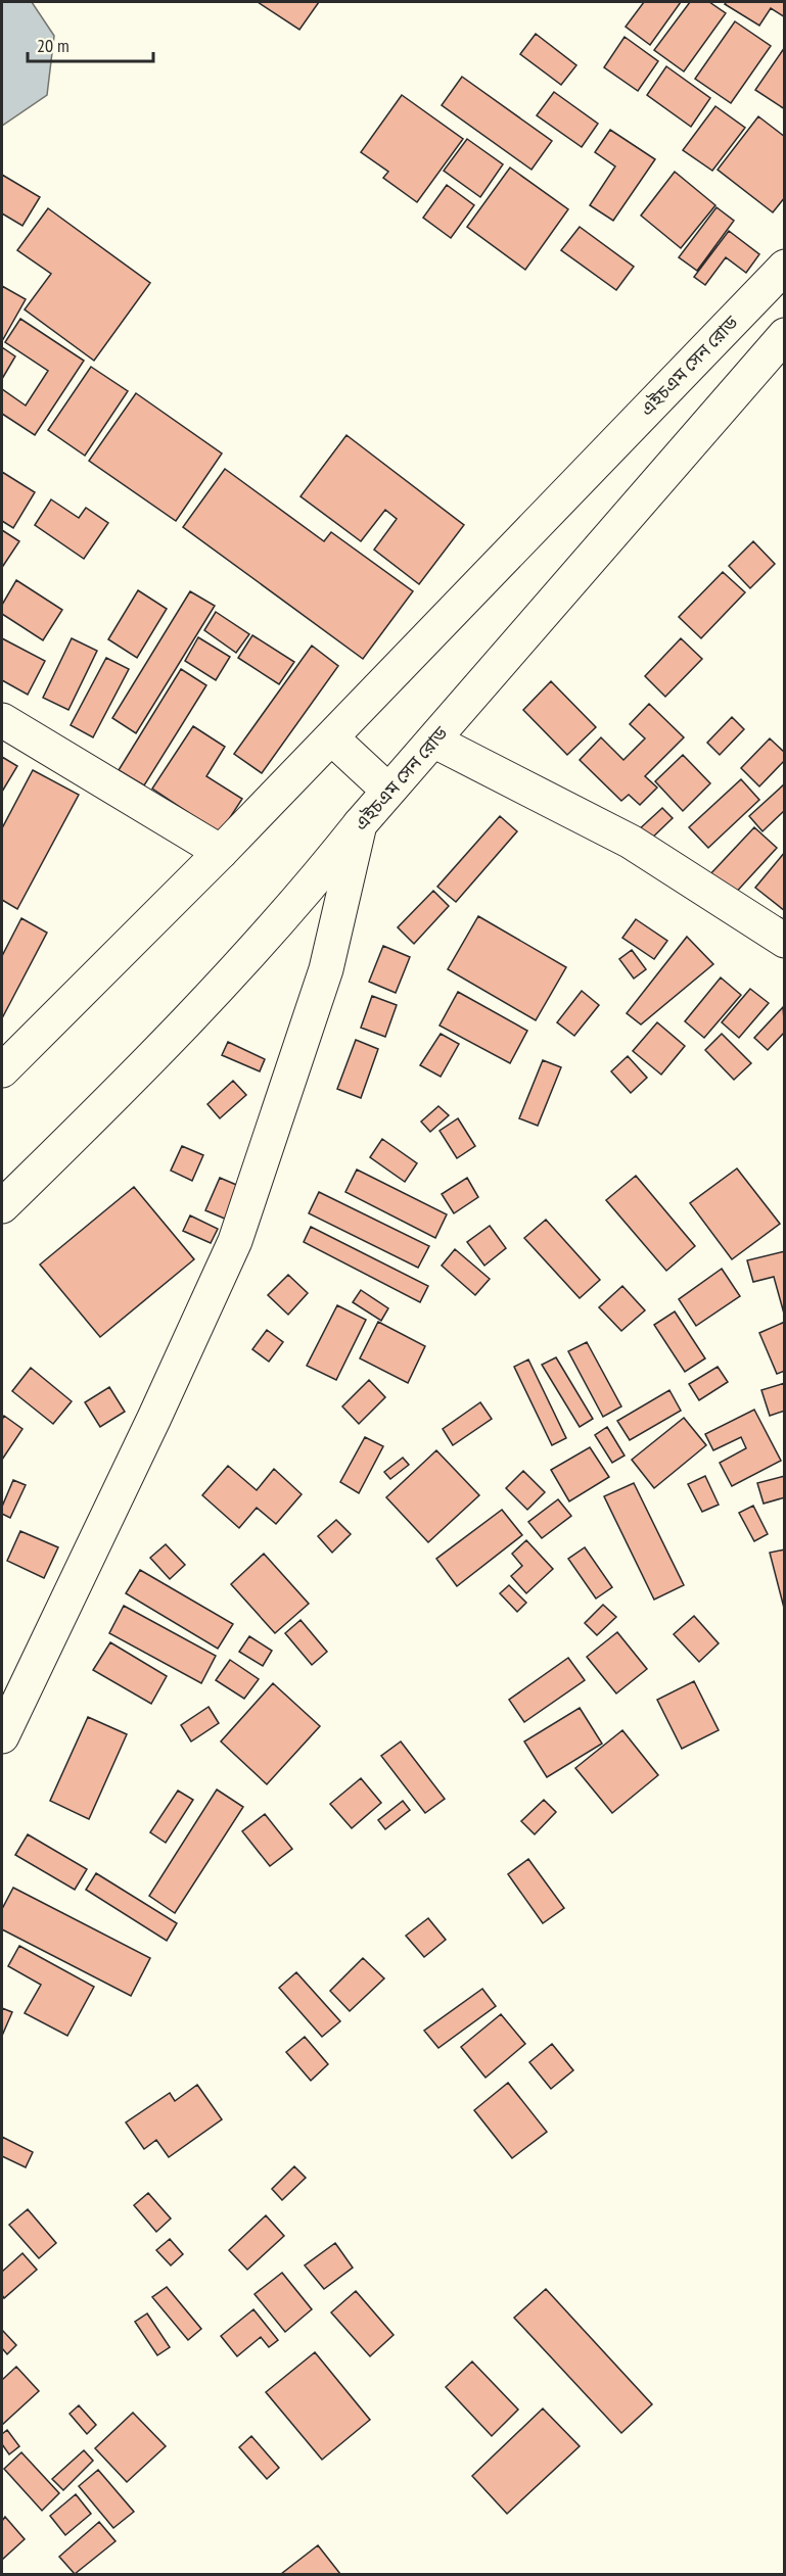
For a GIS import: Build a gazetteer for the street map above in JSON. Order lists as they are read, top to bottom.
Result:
{
  "streets": {
    "main road": ["এইচএম সেন রোড"]
  },
  "scale_bar": "20 m"
}
